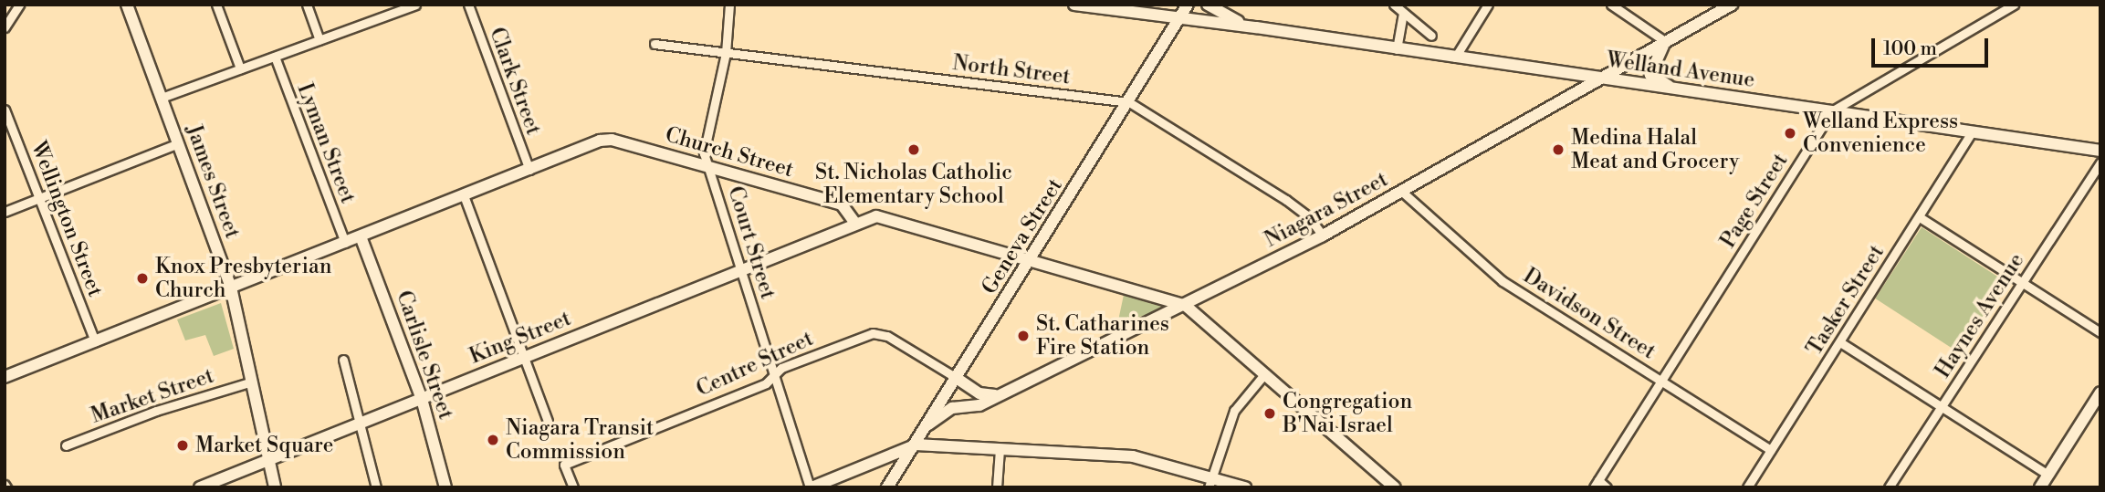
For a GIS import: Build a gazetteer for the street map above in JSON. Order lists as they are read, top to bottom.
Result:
{
  "streets": {
    "main road": [
      "Welland Avenue",
      "Church Street",
      "James Street",
      "Niagara Street",
      "Geneva Street",
      "King Street",
      "Carlisle Street"
    ],
    "street": [
      "North Street",
      "Clark Street",
      "Lyman Street",
      "Page Street",
      "Wellington Street",
      "Court Street",
      "Tasker Street",
      "Davidson Street",
      "Haynes Avenue",
      "Centre Street",
      "Market Street"
    ]
  },
  "crossings": [
    ["North Street", "Niagara Street"],
    ["North Street", "Geneva Street"],
    ["North Street", "Court Street"],
    ["Welland Avenue", "Page Street"],
    ["Welland Avenue", "Niagara Street"],
    ["Welland Avenue", "Tasker Street"],
    ["Clark Street", "Church Street"],
    ["Lyman Street", "Church Street"],
    ["Church Street", "James Street"],
    ["Church Street", "Wellington Street"],
    ["Church Street", "Court Street"],
    ["Church Street", "King Street"],
    ["Church Street", "Carlisle Street"],
    ["James Street", "King Street"],
    ["James Street", "Market Street"],
    ["Page Street", "Davidson Street"],
    ["Niagara Street", "Geneva Street"],
    ["Niagara Street", "Davidson Street"],
    ["Geneva Street", "Centre Street"],
    ["Court Street", "King Street"],
    ["Court Street", "Centre Street"],
    ["Tasker Street", "Davidson Street"],
    ["King Street", "Carlisle Street"]
  ],
  "places": [
    "Welland Express Convenience",
    "St. Nicholas Catholic Elementary School",
    "Medina Halal Meat and Grocery",
    "Knox Presbyterian Church",
    "St. Catharines Fire Station",
    "Congregation B'Nai Israel",
    "Niagara Transit Commission",
    "Market Square"
  ],
  "scale_bar": "100 m"
}
